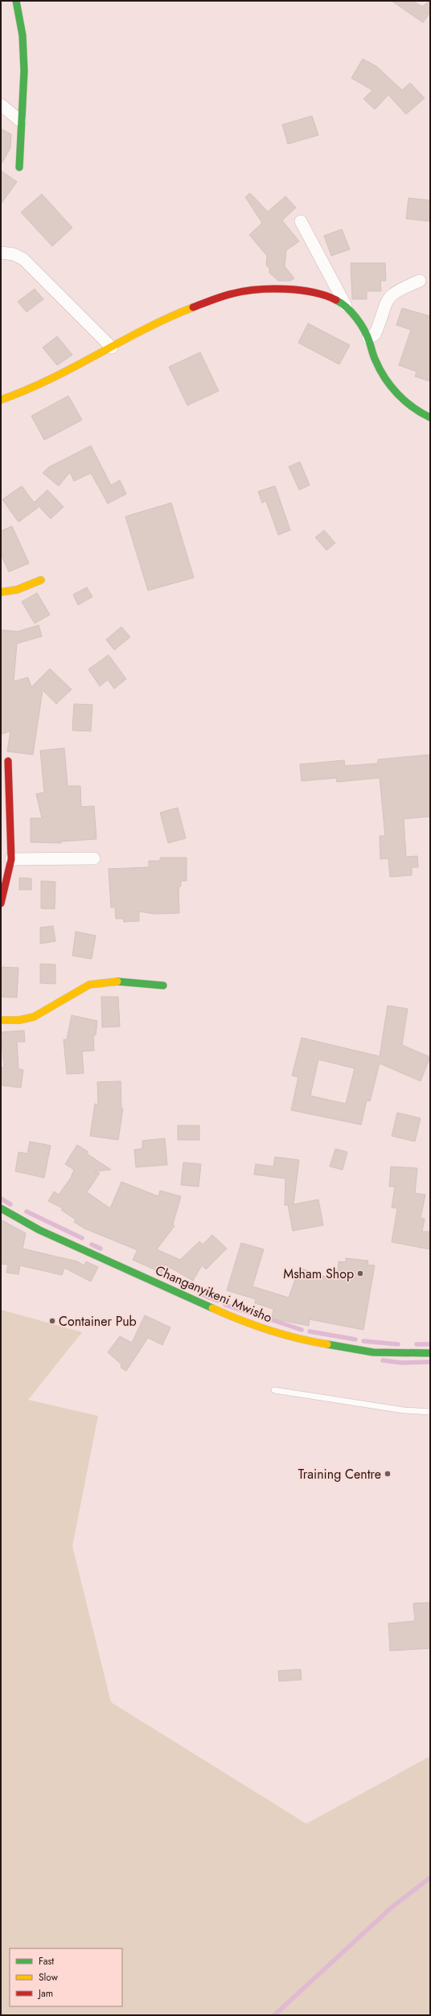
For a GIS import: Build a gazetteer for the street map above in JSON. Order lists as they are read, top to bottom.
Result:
{
  "streets": {
    "street": ["Changanyikeni Mwisho"]
  },
  "places": ["Msham Shop", "Container Pub", "Training Centre"],
  "legend": ["Fast", "Slow", "Jam"]
}
